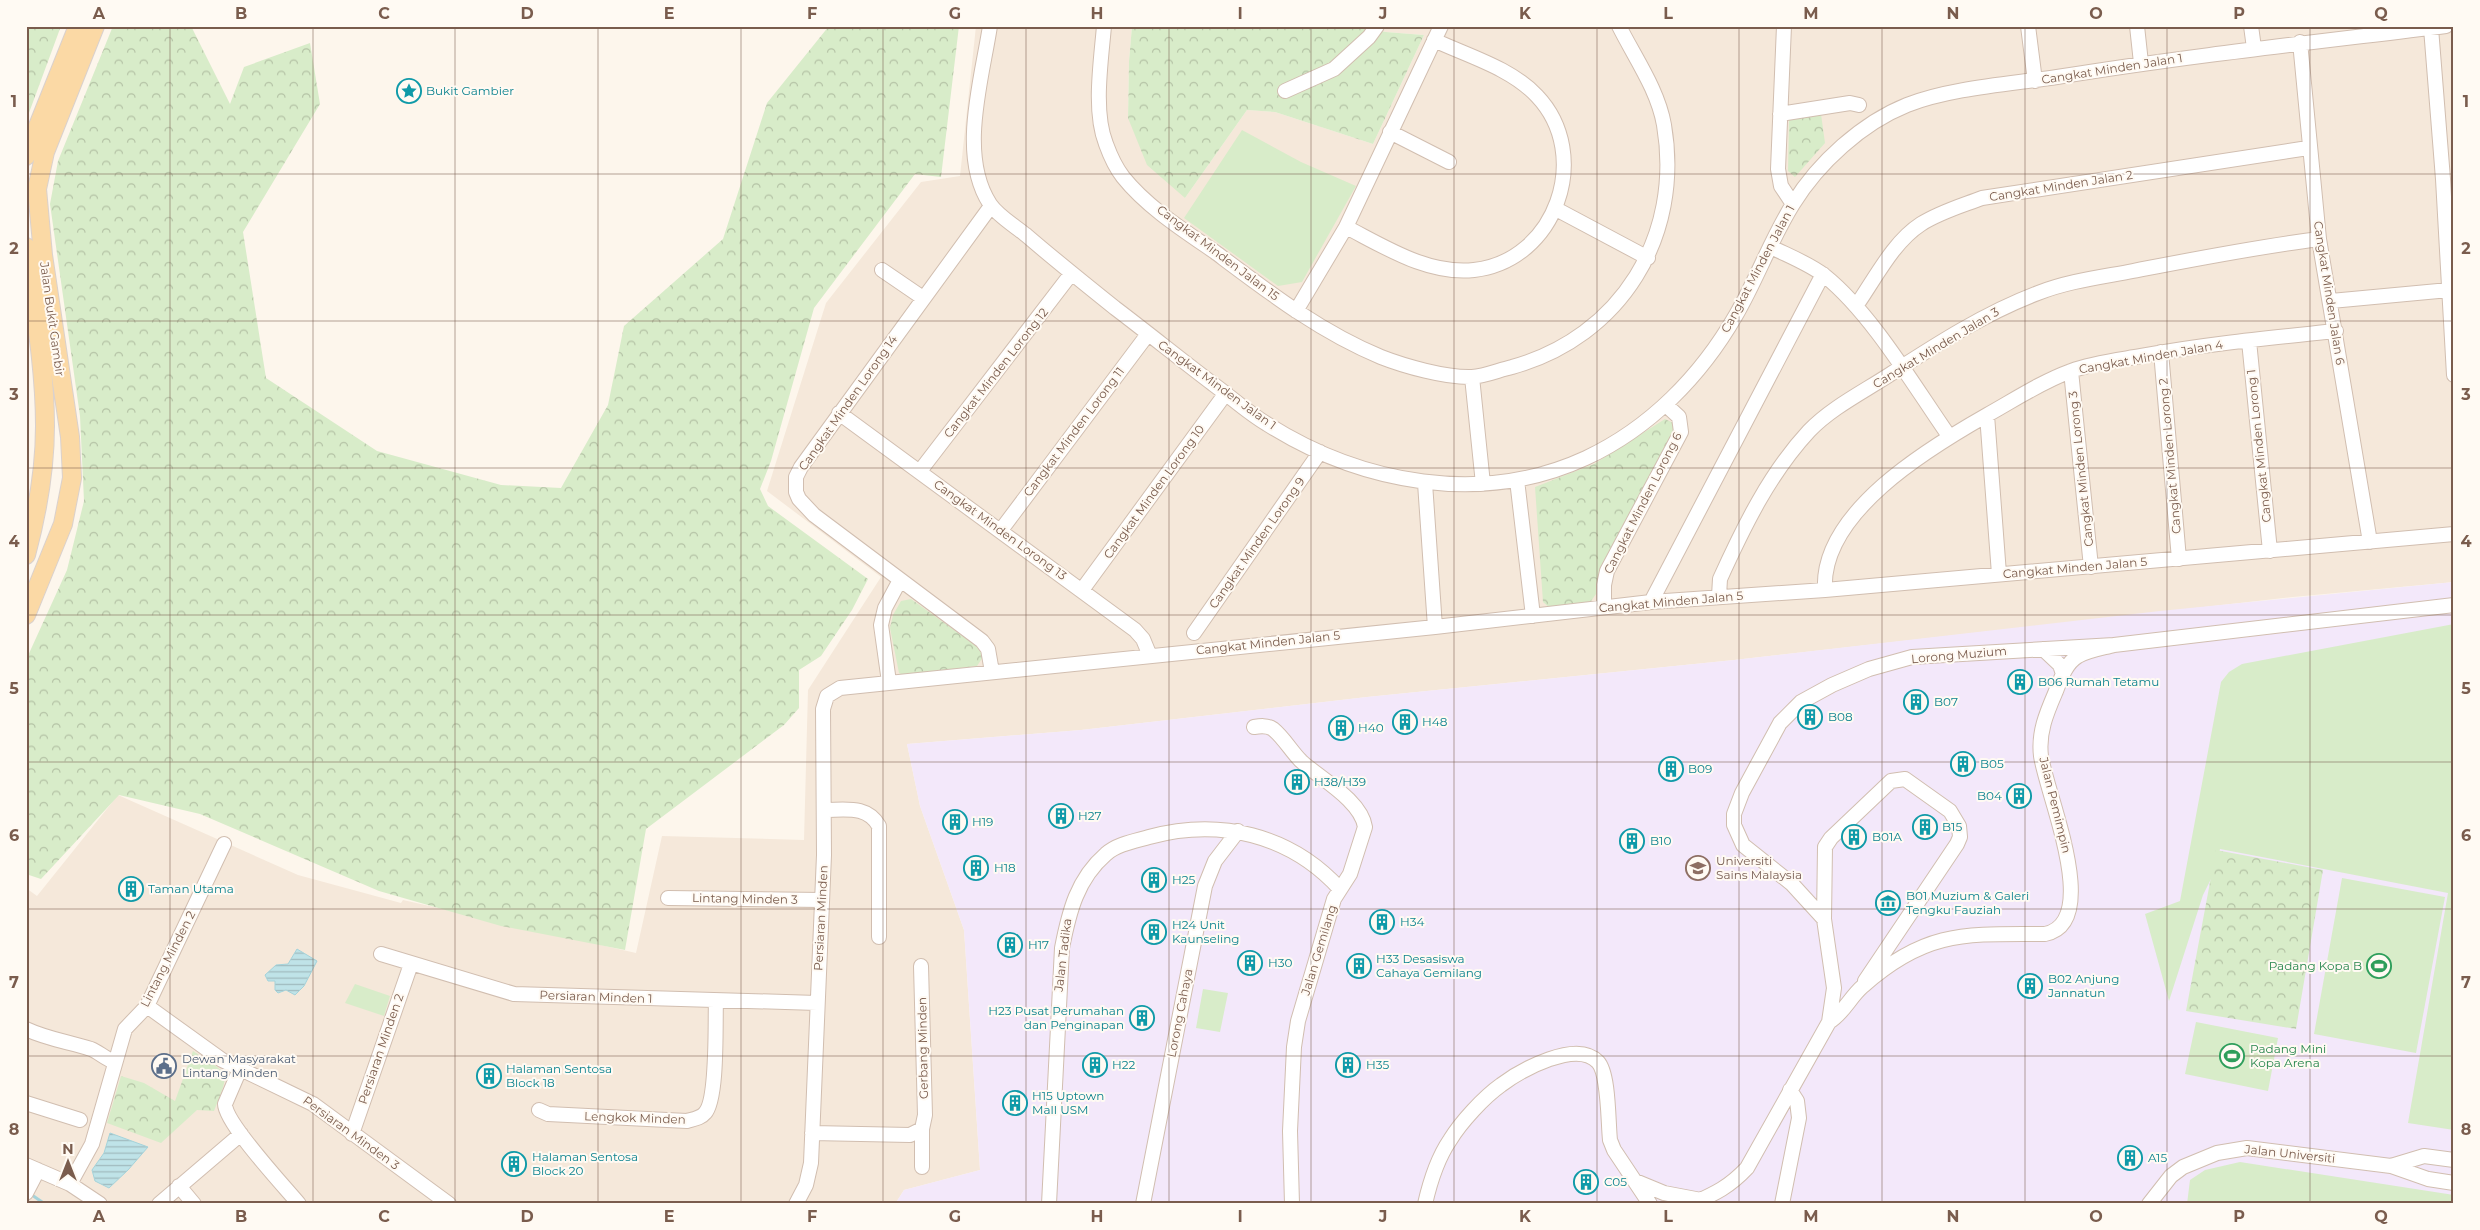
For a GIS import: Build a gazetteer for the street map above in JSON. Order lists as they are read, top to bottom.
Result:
{
  "streets": {
    "main road": ["Jalan Bukit Gambir"],
    "street": [
      "Cangkat Minden Jalan 1",
      "Cangkat Minden Jalan 2",
      "Cangkat Minden Jalan 15",
      "Cangkat Minden Jalan 6",
      "Cangkat Minden Jalan 3",
      "Cangkat Minden Jalan 4",
      "Cangkat Minden Lorong 12",
      "Cangkat Minden Lorong 14",
      "Cangkat Minden Lorong 11",
      "Cangkat Minden Lorong 1",
      "Cangkat Minden Lorong 2",
      "Cangkat Minden Lorong 3",
      "Cangkat Minden Lorong 10",
      "Cangkat Minden Lorong 6",
      "Cangkat Minden Lorong 13",
      "Cangkat Minden Lorong 9",
      "Cangkat Minden Jalan 5",
      "Lorong Muzium",
      "Jalan Pemimpin",
      "Lintang Minden 3",
      "Persiaran Minden",
      "Jalan Gemilang",
      "Jalan Tadika",
      "Lintang Minden 2",
      "Persiaran Minden 1",
      "Lorong Cahaya",
      "Gerbang Minden",
      "Persiaran Minden 2",
      "Lengkok Minden",
      "Persiaran Minden 3",
      "Jalan Universiti"
    ]
  },
  "crossings": [
    ["Cangkat Minden Jalan 1", "Cangkat Minden Jalan 6"],
    ["Cangkat Minden Jalan 1", "Cangkat Minden Lorong 12"],
    ["Cangkat Minden Jalan 1", "Cangkat Minden Lorong 14"],
    ["Cangkat Minden Jalan 1", "Cangkat Minden Lorong 11"],
    ["Cangkat Minden Jalan 1", "Cangkat Minden Lorong 10"],
    ["Cangkat Minden Jalan 1", "Cangkat Minden Lorong 6"],
    ["Cangkat Minden Jalan 1", "Cangkat Minden Lorong 9"],
    ["Cangkat Minden Jalan 2", "Cangkat Minden Jalan 6"],
    ["Cangkat Minden Jalan 6", "Cangkat Minden Jalan 3"],
    ["Cangkat Minden Jalan 6", "Cangkat Minden Jalan 4"],
    ["Cangkat Minden Jalan 6", "Cangkat Minden Jalan 5"],
    ["Cangkat Minden Jalan 3", "Cangkat Minden Jalan 5"],
    ["Cangkat Minden Jalan 4", "Cangkat Minden Lorong 1"],
    ["Cangkat Minden Jalan 4", "Cangkat Minden Lorong 2"],
    ["Cangkat Minden Jalan 4", "Cangkat Minden Lorong 3"],
    ["Cangkat Minden Jalan 4", "Cangkat Minden Jalan 5"],
    ["Cangkat Minden Lorong 12", "Cangkat Minden Lorong 13"],
    ["Cangkat Minden Lorong 14", "Cangkat Minden Lorong 13"],
    ["Cangkat Minden Lorong 14", "Cangkat Minden Jalan 5"],
    ["Cangkat Minden Lorong 11", "Cangkat Minden Lorong 13"],
    ["Cangkat Minden Lorong 1", "Cangkat Minden Jalan 5"],
    ["Cangkat Minden Lorong 2", "Cangkat Minden Jalan 5"],
    ["Cangkat Minden Lorong 3", "Cangkat Minden Jalan 5"],
    ["Cangkat Minden Lorong 10", "Cangkat Minden Lorong 13"],
    ["Cangkat Minden Lorong 6", "Cangkat Minden Jalan 5"],
    ["Cangkat Minden Lorong 13", "Cangkat Minden Jalan 5"],
    ["Cangkat Minden Jalan 5", "Persiaran Minden"],
    ["Lorong Muzium", "Jalan Pemimpin"],
    ["Lintang Minden 3", "Persiaran Minden"],
    ["Persiaran Minden", "Persiaran Minden 1"],
    ["Jalan Gemilang", "Jalan Tadika"],
    ["Jalan Tadika", "Lorong Cahaya"],
    ["Lintang Minden 2", "Persiaran Minden 3"],
    ["Persiaran Minden 1", "Persiaran Minden 2"],
    ["Persiaran Minden 1", "Lengkok Minden"],
    ["Persiaran Minden 2", "Persiaran Minden 3"]
  ],
  "places": {
    "place": ["Bukit Gambier"],
    "building": [
      "B06 Rumah Tetamu",
      "B07",
      "B08",
      "H48",
      "H40",
      "B05",
      "B09",
      "H38/H39",
      "B04",
      "H27",
      "H19",
      "B15",
      "B01A",
      "B10",
      "H18",
      "H25",
      "Taman Utama",
      "H34",
      "H24 Unit Kaunseling",
      "H17",
      "H30",
      "H33 Desasiswa Cahaya Gemilang",
      "B02 Anjung Jannatun",
      "H23 Pusat Perumahan dan Penginapan",
      "H22",
      "H35",
      "Halaman Sentosa Block 18",
      "H15 Uptown Mall USM",
      "A15",
      "Halaman Sentosa Block 20",
      "C05"
    ],
    "school or university": ["Universiti Sains Malaysia"],
    "museum": ["B01 Muzium & Galeri Tengku Fauziah"],
    "sports": ["Padang Kopa B", "Padang Mini Kopa Arena"],
    "public building": ["Dewan Masyarakat Lintang Minden"]
  },
  "north": "top",
  "grid": {
    "columns": [
      "A",
      "B",
      "C",
      "D",
      "E",
      "F",
      "G",
      "H",
      "I",
      "J",
      "K",
      "L",
      "M",
      "N",
      "O",
      "P",
      "Q"
    ],
    "rows": [
      "1",
      "2",
      "3",
      "4",
      "5",
      "6",
      "7",
      "8"
    ]
  }
}
